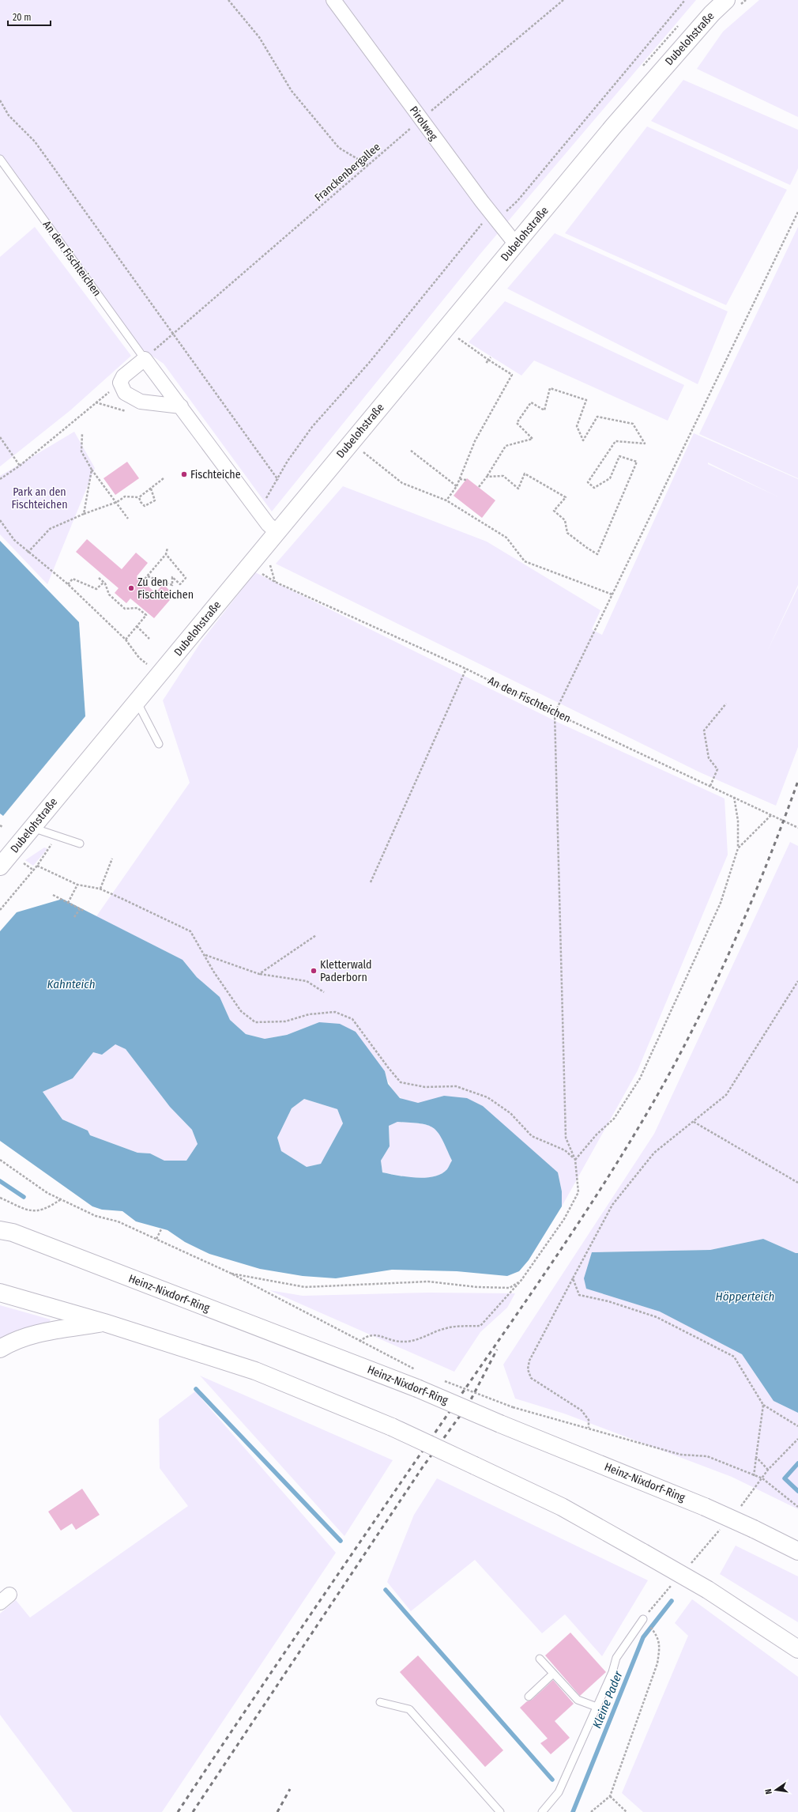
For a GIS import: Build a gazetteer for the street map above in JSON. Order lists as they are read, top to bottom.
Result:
{
  "streets": {
    "main road": ["Dubelohstraße", "Heinz-Nixdorf-Ring"],
    "street": ["Pirolweg", "An den Fischteichen"],
    "path": ["Franckenbergallee"]
  },
  "crossings": [
    ["Dubelohstraße", "Pirolweg"],
    ["Dubelohstraße", "An den Fischteichen"],
    ["Pirolweg", "Franckenbergallee"],
    ["Franckenbergallee", "An den Fischteichen"]
  ],
  "water": ["Kahnteich", "Höpperteich", "Kleine Pader"],
  "parks": ["Park an den Fischteichen"],
  "places": ["Fischteiche", "Zu den Fischteichen", "Kletterwald Paderborn"],
  "scale_bar": "20 m",
  "north": "left"
}
